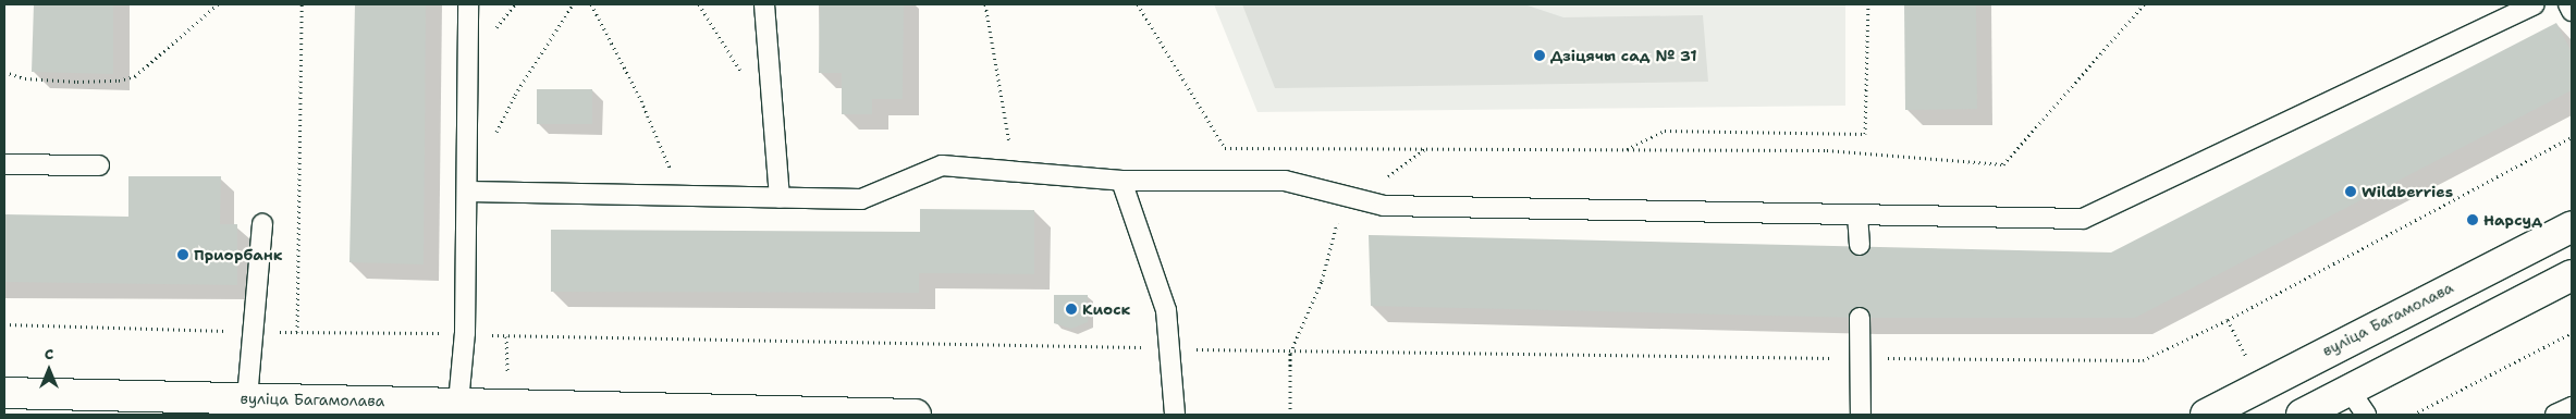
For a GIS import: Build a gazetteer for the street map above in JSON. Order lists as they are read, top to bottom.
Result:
{
  "streets": {
    "main road": ["вуліца Багамолава"]
  },
  "places": [
    "Дзіцячы сад № 31",
    "Wildberries",
    "Нарсуд",
    "Приорбанк",
    "Киоск"
  ],
  "north": "top"
}
